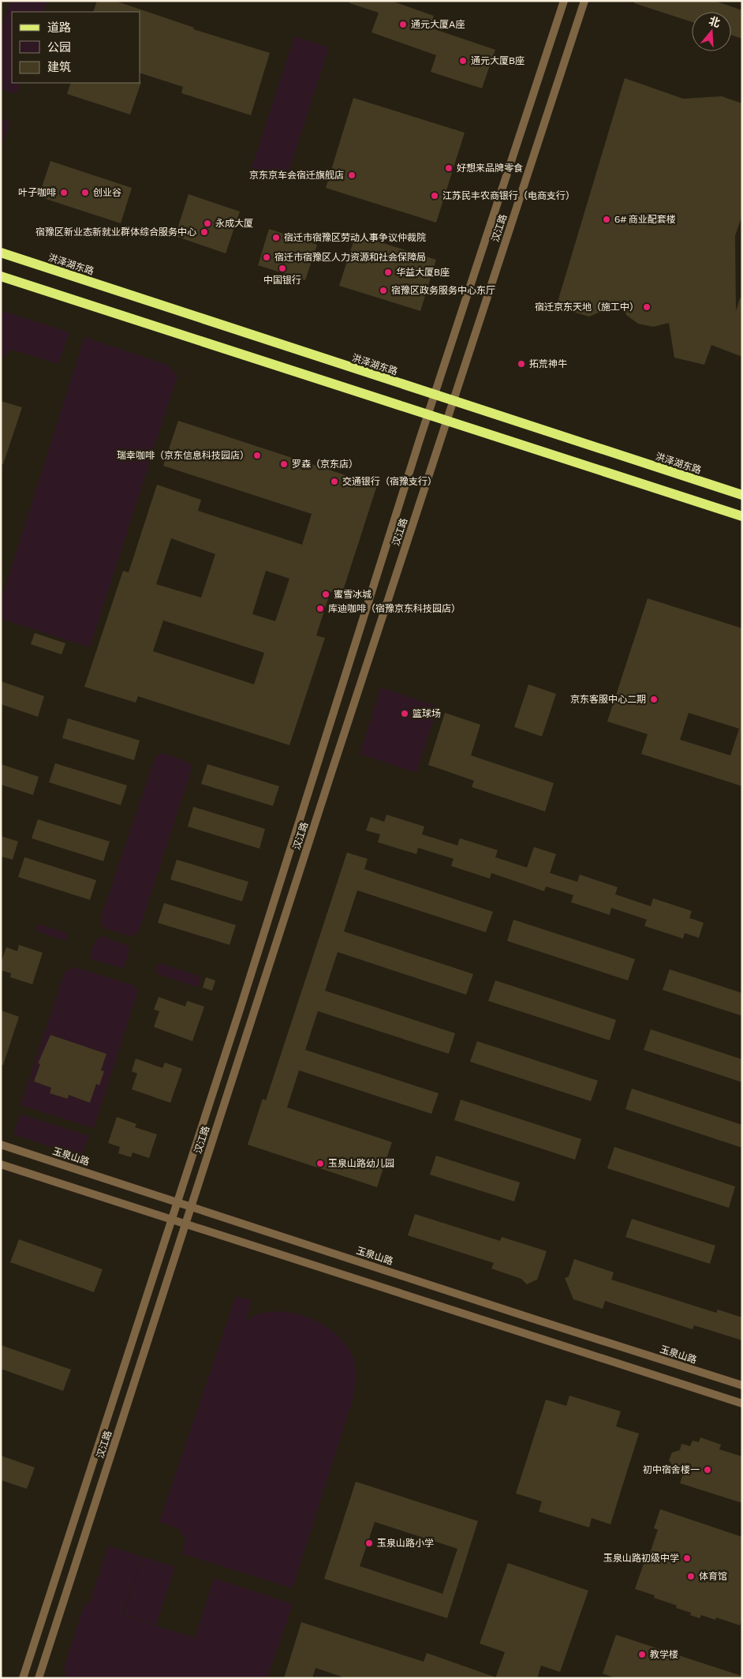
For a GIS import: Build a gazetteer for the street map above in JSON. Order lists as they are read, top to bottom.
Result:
{
  "streets": {
    "main road": ["洪泽湖东路"],
    "street": ["汉江路", "玉泉山路"]
  },
  "crossings": [
    ["汉江路", "洪泽湖东路"],
    ["汉江路", "玉泉山路"]
  ],
  "places": [
    "通元大厦A座",
    "通元大厦B座",
    "好想来品牌零食",
    "京东京车会宿迁旗舰店",
    "叶子咖啡",
    "创业谷",
    "江苏民丰农商银行（电商支行）",
    "6# 商业配套楼",
    "永成大厦",
    "宿豫区新业态新就业群体综合服务中心",
    "宿迁市宿豫区劳动人事争议仲裁院",
    "宿迁市宿豫区人力资源和社会保障局",
    "中国银行",
    "华益大厦B座",
    "宿豫区政务服务中心东厅",
    "宿迁京东天地（施工中）",
    "拓荒神牛",
    "瑞幸咖啡（京东信息科技园店）",
    "罗森（京东店）",
    "交通银行（宿豫支行）",
    "蜜雪冰城",
    "库迪咖啡（宿豫京东科技园店）",
    "京东客服中心二期",
    "篮球场",
    "玉泉山路幼儿园",
    "初中宿舍楼一",
    "玉泉山路小学",
    "玉泉山路初级中学",
    "体育馆",
    "教学楼"
  ],
  "legend": ["道路", "公园", "建筑"],
  "north": "top"
}
